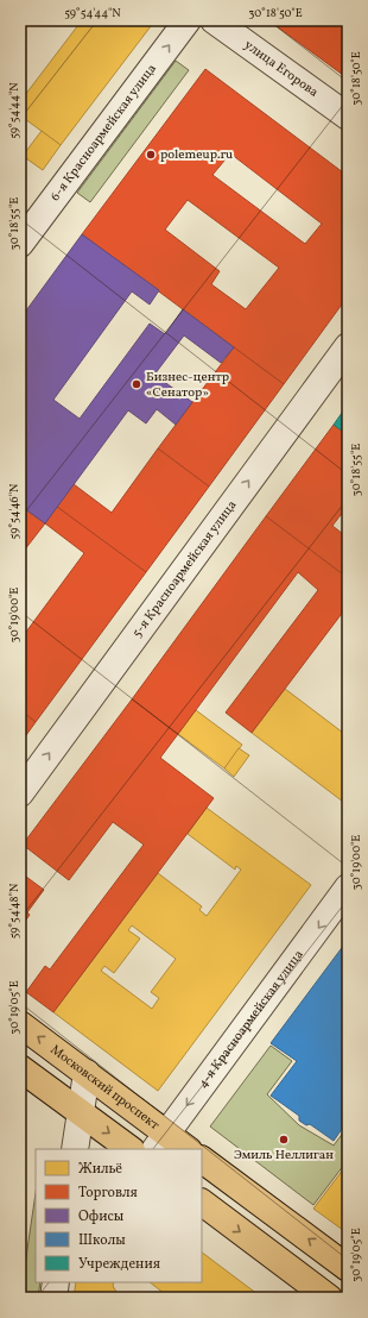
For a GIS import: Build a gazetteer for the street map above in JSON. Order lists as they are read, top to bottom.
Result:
{
  "streets": {
    "main road": ["Московский проспект"],
    "street": [
      "улица Егорова",
      "6-я Красноармейская улица",
      "5-я Красноармейская улица",
      "4-я Красноармейская улица"
    ]
  },
  "crossings": [
    ["4-я Красноармейская улица", "Московский проспект"]
  ],
  "one_way": ["6-я Красноармейская улица", "5-я Красноармейская улица", "4-я Красноармейская улица"],
  "places": ["polemeup.ru", "Бизнес-центр «Сенатор»", "Эмиль Неллиган"],
  "legend": [
    "Жильё",
    "Торговля",
    "Офисы",
    "Школы",
    "Учреждения"
  ],
  "coordinates": [
    "59°54'44\"N",
    "30°18'50\"E",
    "30°18'55\"E",
    "59°54'46\"N",
    "30°19'00\"E",
    "59°54'48\"N",
    "30°19'05\"E"
  ]
}
